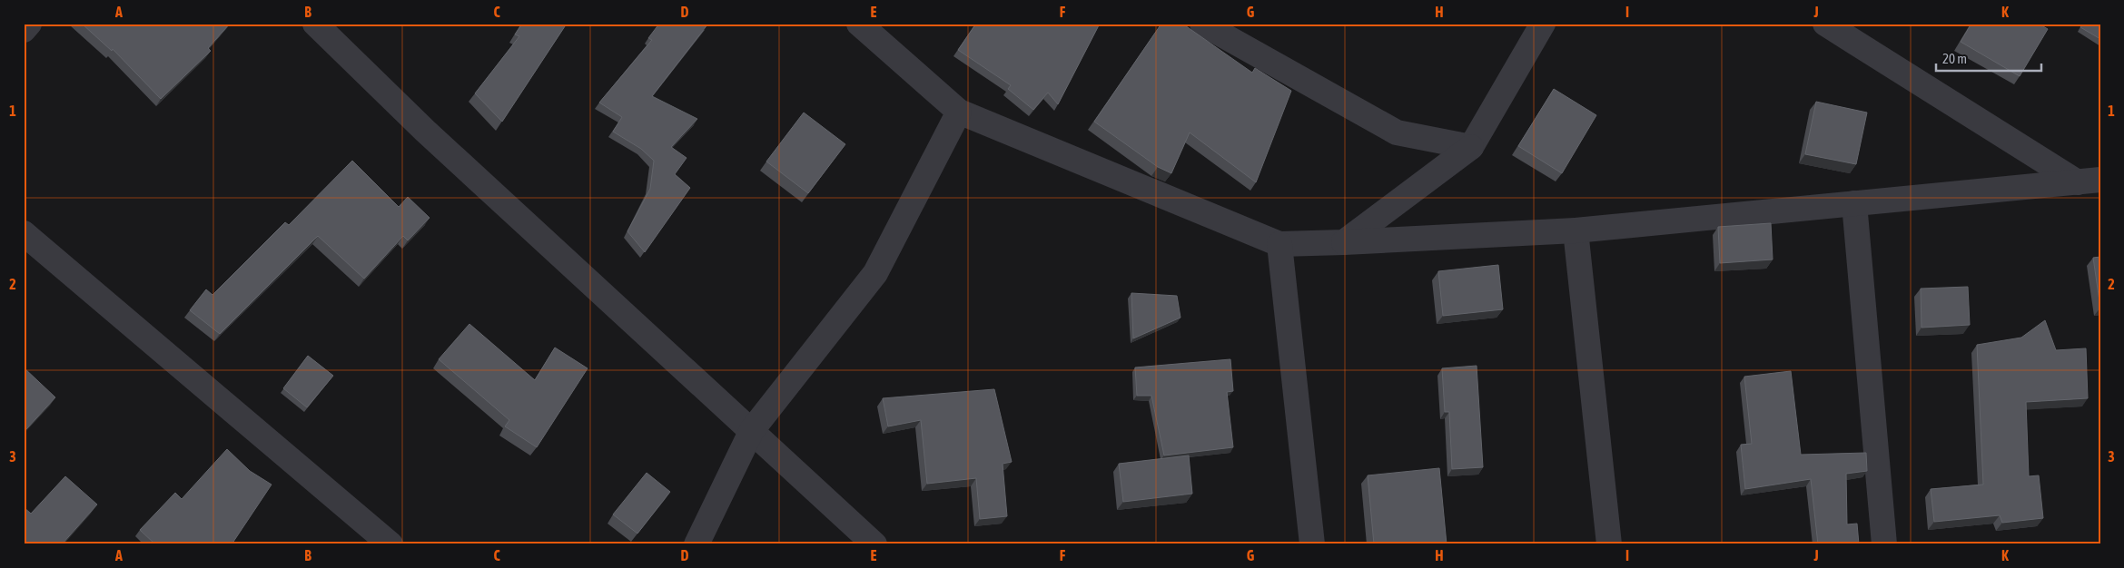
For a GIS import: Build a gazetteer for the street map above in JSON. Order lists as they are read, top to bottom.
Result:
{
  "scale_bar": "20 m",
  "grid": {
    "columns": [
      "A",
      "B",
      "C",
      "D",
      "E",
      "F",
      "G",
      "H",
      "I",
      "J",
      "K"
    ],
    "rows": ["1", "2", "3"]
  }
}
